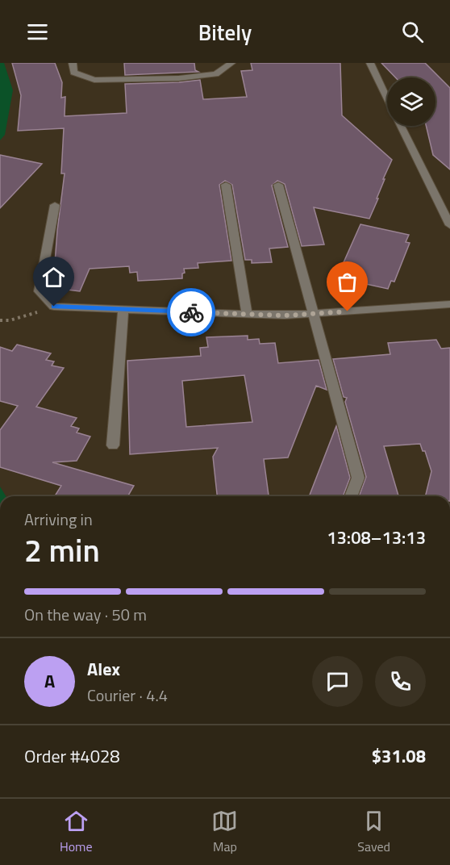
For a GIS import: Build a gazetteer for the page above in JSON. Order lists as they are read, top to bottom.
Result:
{
  "page": {
    "header": "Bitely",
    "heading": ["2 min", "Arriving in", "13:08–13:13"],
    "panel": [
      "Alex",
      "Courier · 4.4",
      "Order #4028",
      "$31.08"
    ],
    "bar": "On the way · 50 m",
    "round": "A",
    "tabs": ["Home", "Map", "Saved"]
  }
}
